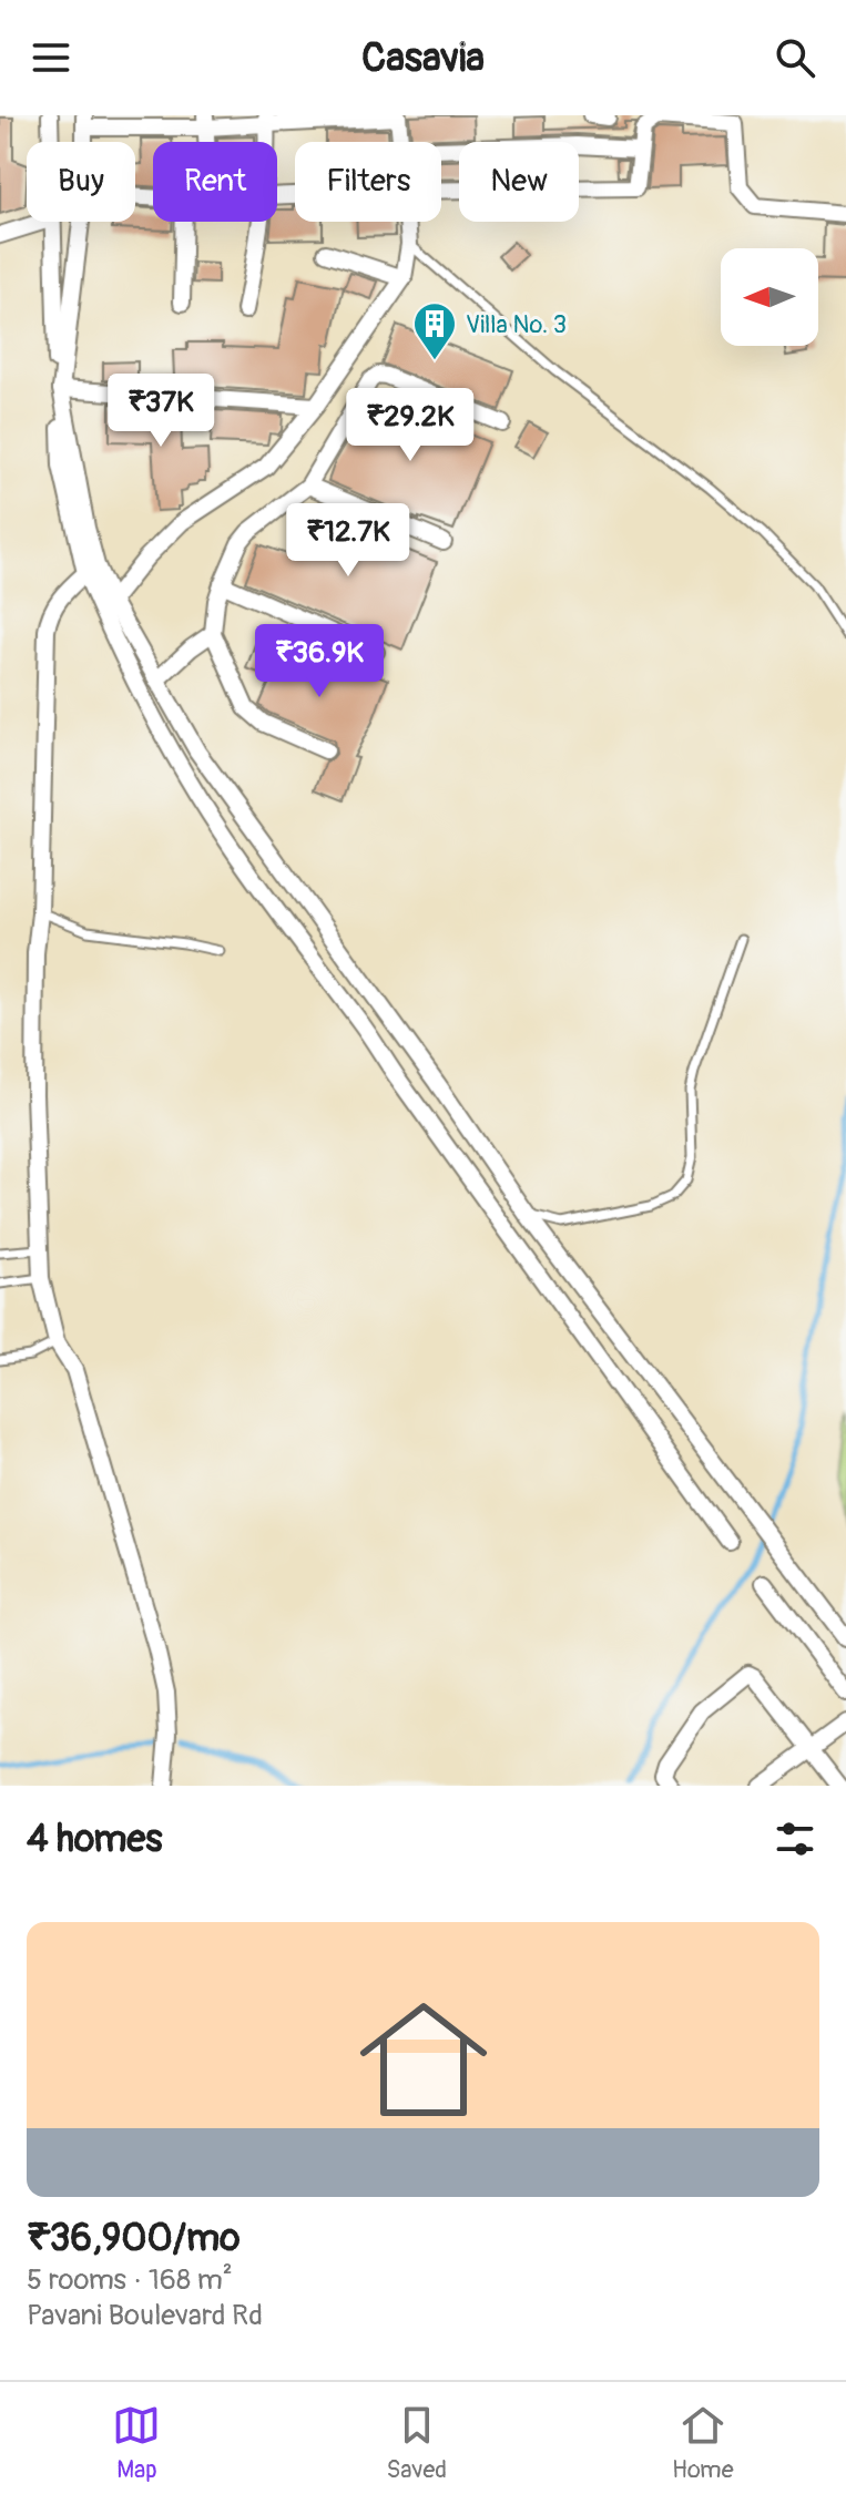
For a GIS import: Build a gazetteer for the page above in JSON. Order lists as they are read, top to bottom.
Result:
{
  "places": {
    "building": ["Villa No. 3"]
  },
  "north": "left",
  "page": {
    "header": "Casavia",
    "chip": [
      "Buy",
      "Rent",
      "Filters",
      "New"
    ],
    "price": [
      "₹37K",
      "₹29.2K",
      "₹12.7K",
      "₹36.9K"
    ],
    "heading": "4 homes",
    "list": [
      {
        "name": "₹36,900/mo",
        "note": "5 rooms · 168 m² · Pavani Boulevard Rd"
      }
    ],
    "tabs": ["Map", "Saved", "Home"]
  }
}
